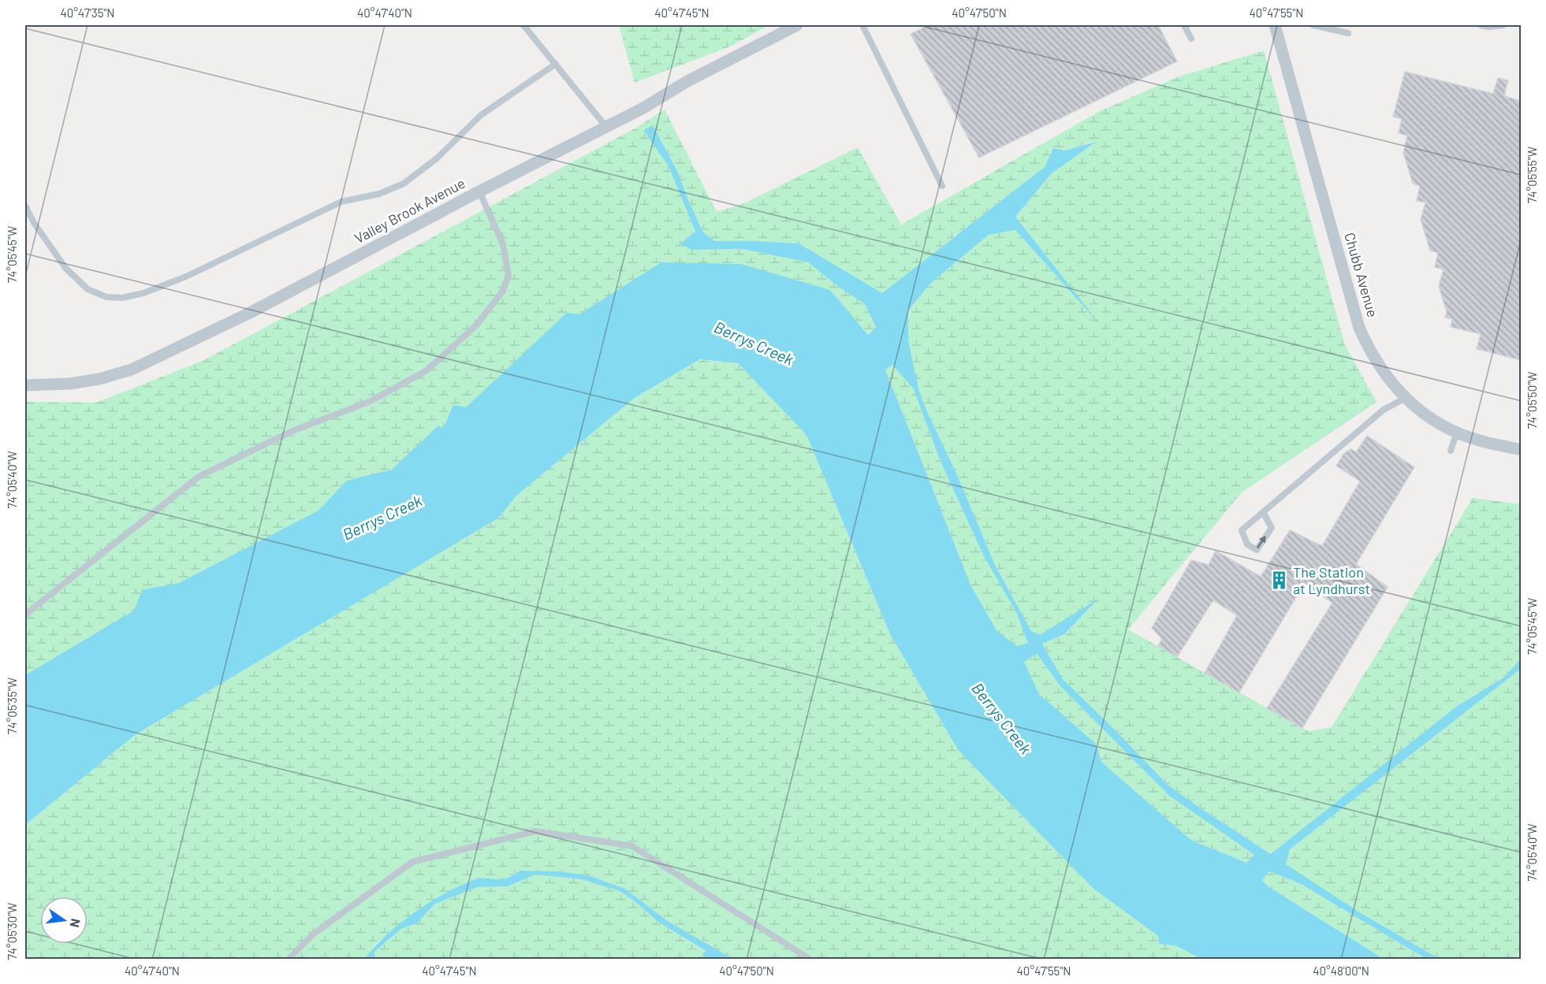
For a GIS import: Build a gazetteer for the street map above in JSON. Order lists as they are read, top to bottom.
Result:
{
  "streets": {
    "street": ["Valley Brook Avenue", "Chubb Avenue"]
  },
  "water": ["Berrys Creek"],
  "places": {
    "building": ["The Station at Lyndhurst"]
  },
  "north": "right",
  "coordinates": [
    "40°47'35\"N",
    "40°47'40\"N",
    "40°47'45\"N",
    "40°47'50\"N",
    "40°47'55\"N",
    "74°05'55\"W",
    "74°05'45\"W",
    "74°05'50\"W",
    "74°05'40\"W",
    "74°05'35\"W",
    "74°05'30\"W",
    "40°48'00\"N"
  ]
}
